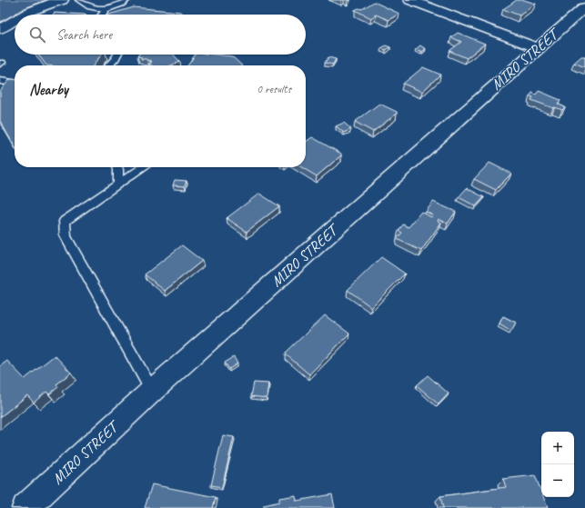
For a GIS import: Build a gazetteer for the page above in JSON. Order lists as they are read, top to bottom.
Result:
{
  "streets": {
    "street": ["MIRO STREET"]
  },
  "page": {
    "search": "Search here",
    "heading": ["Nearby", "0 results"],
    "map_buttons": ["+", "−"]
  }
}
